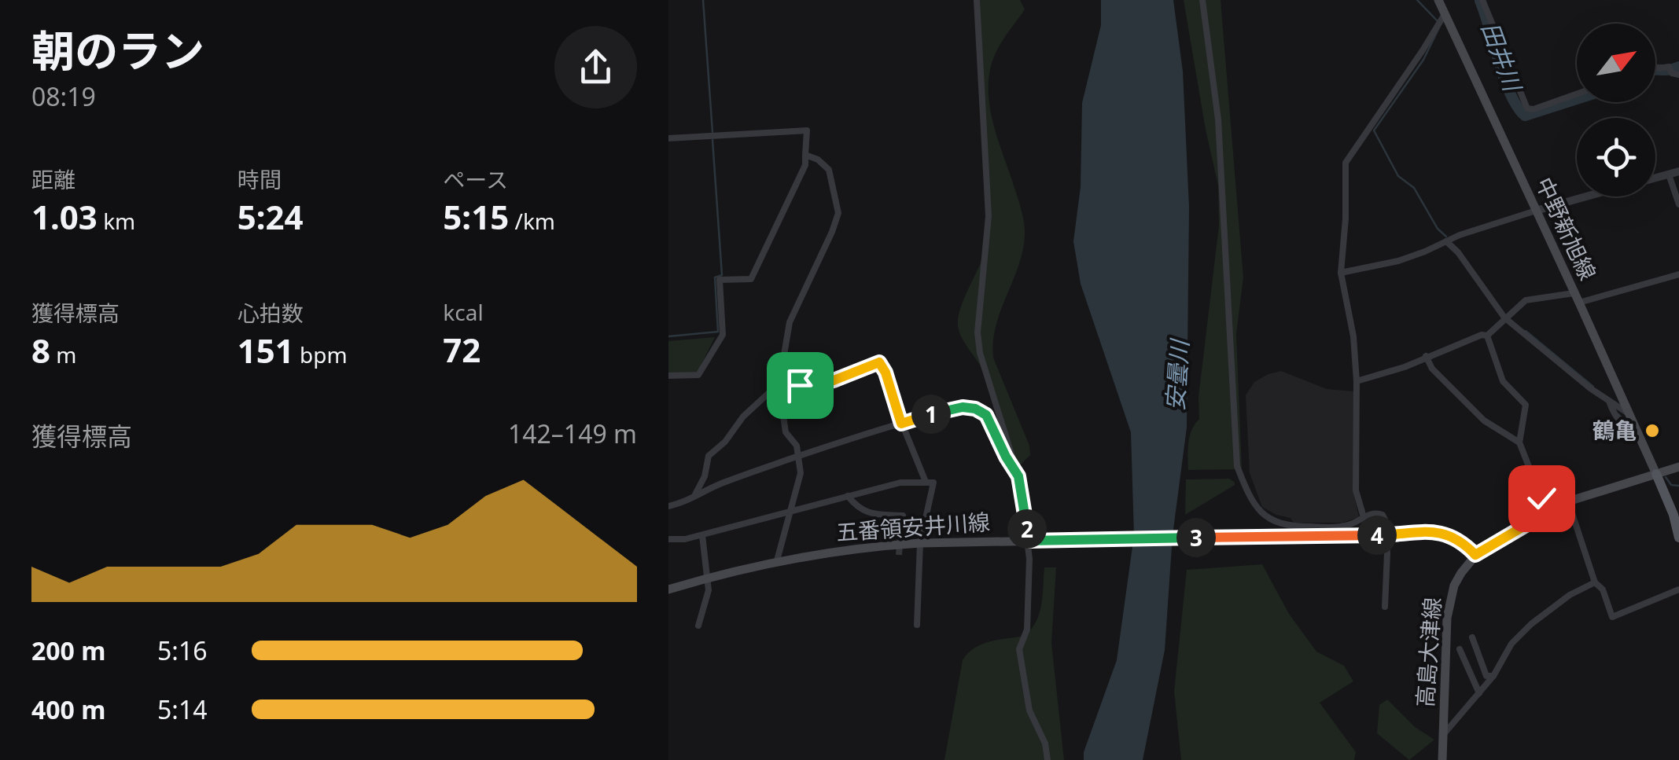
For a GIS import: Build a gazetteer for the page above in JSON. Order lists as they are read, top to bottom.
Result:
{
  "streets": {
    "main road": ["中野新旭線", "五番領安井川線", "高島大津線"]
  },
  "crossings": [
    ["五番領安井川線", "高島大津線"]
  ],
  "water": ["田井川", "安曇川"],
  "places": ["鶴亀"],
  "north": "top right",
  "page": {
    "heading": ["朝のラン", "08:19"],
    "stats": [
      ["距離", "1.03 km"],
      ["時間", "5:24"],
      ["ペース", "5:15 /km"],
      ["獲得標高", "8 m"],
      ["心拍数", "151 bpm"],
      ["kcal", "72"]
    ],
    "pins": [
      "1",
      "2",
      "4",
      "3"
    ],
    "chart": ["獲得標高", "142–149 m"],
    "list": [
      {
        "name": "200 m",
        "note": "5:16"
      },
      {
        "name": "400 m",
        "note": "5:14"
      }
    ]
  }
}
